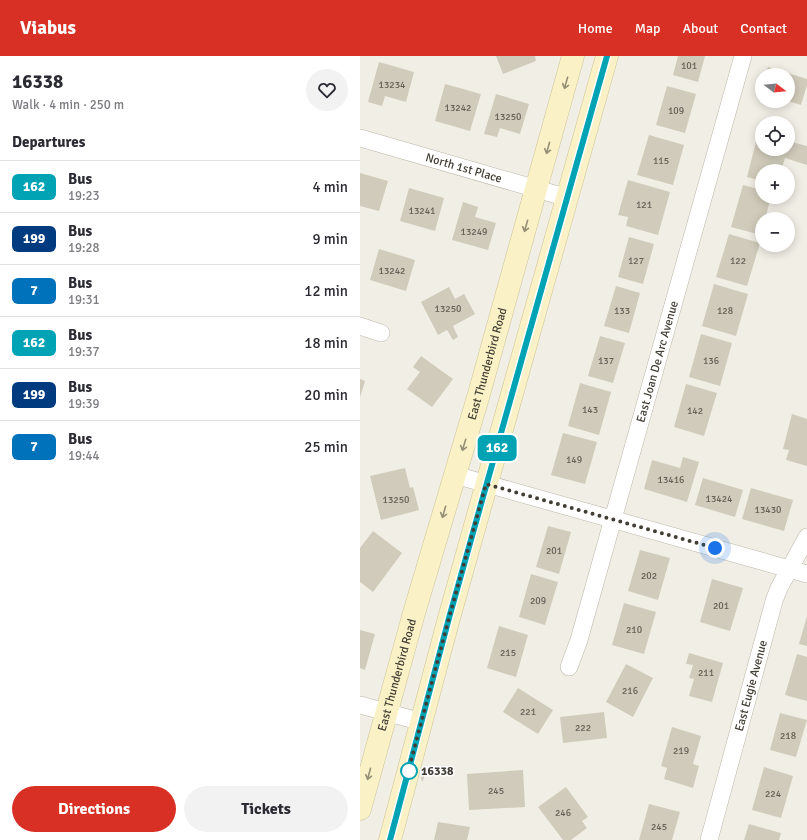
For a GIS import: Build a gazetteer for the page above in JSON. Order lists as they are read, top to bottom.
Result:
{
  "streets": {
    "main road": ["East Thunderbird Road"],
    "street": ["North 1st Place", "East Joan De Arc Avenue", "East Eugie Avenue"]
  },
  "crossings": [
    ["North 1st Place", "East Thunderbird Road"]
  ],
  "places": ["16338"],
  "lines": ["bus line 162"],
  "house_numbers": [
    "101",
    "13234",
    "13242",
    "109",
    "13250",
    "115",
    "121",
    "13241",
    "13249",
    "127",
    "122",
    "13242",
    "13250",
    "133",
    "128",
    "137",
    "136",
    "143",
    "142",
    "149",
    "13416",
    "13424",
    "13250",
    "13430",
    "201",
    "202",
    "209",
    "201",
    "210",
    "215",
    "211",
    "216",
    "221",
    "222",
    "218",
    "219",
    "245",
    "224",
    "246",
    "245"
  ],
  "north": "right",
  "page": {
    "header": "Viabus",
    "nav": [
      "Home",
      "Map",
      "About",
      "Contact"
    ],
    "heading": [
      ["16338", "Walk · 4 min · 250 m"],
      "Departures"
    ],
    "on_map": "162",
    "map_buttons": ["+", "−"],
    "list": [
      {
        "mark": "162",
        "name": "Bus",
        "note": "19:23",
        "value": "4 min"
      },
      {
        "mark": "199",
        "name": "Bus",
        "note": "19:28",
        "value": "9 min"
      },
      {
        "mark": "7",
        "name": "Bus",
        "note": "19:31",
        "value": "12 min"
      },
      {
        "mark": "162",
        "name": "Bus",
        "note": "19:37",
        "value": "18 min"
      },
      {
        "mark": "199",
        "name": "Bus",
        "note": "19:39",
        "value": "20 min"
      },
      {
        "mark": "7",
        "name": "Bus",
        "note": "19:44",
        "value": "25 min"
      }
    ],
    "buttons": ["Directions", "Tickets"]
  }
}
